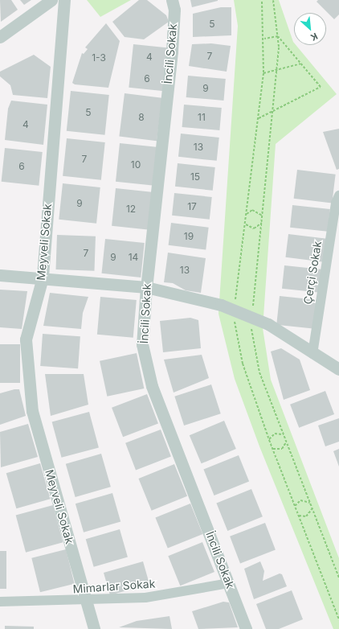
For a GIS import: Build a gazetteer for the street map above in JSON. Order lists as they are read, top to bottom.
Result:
{
  "streets": {
    "street": [
      "İncili Sokak",
      "Meyveli Sokak",
      "Çerçi Sokak",
      "Mimarlar Sokak"
    ]
  },
  "crossings": [
    ["İncili Sokak", "Mimarlar Sokak"],
    ["Meyveli Sokak", "Mimarlar Sokak"]
  ],
  "house_numbers": [
    "5",
    "7",
    "4",
    "1-3",
    "6",
    "9",
    "5",
    "8",
    "11",
    "4",
    "13",
    "7",
    "10",
    "6",
    "15",
    "9",
    "17",
    "12",
    "19",
    "7",
    "9",
    "14",
    "13"
  ],
  "north": "bottom right"
}
